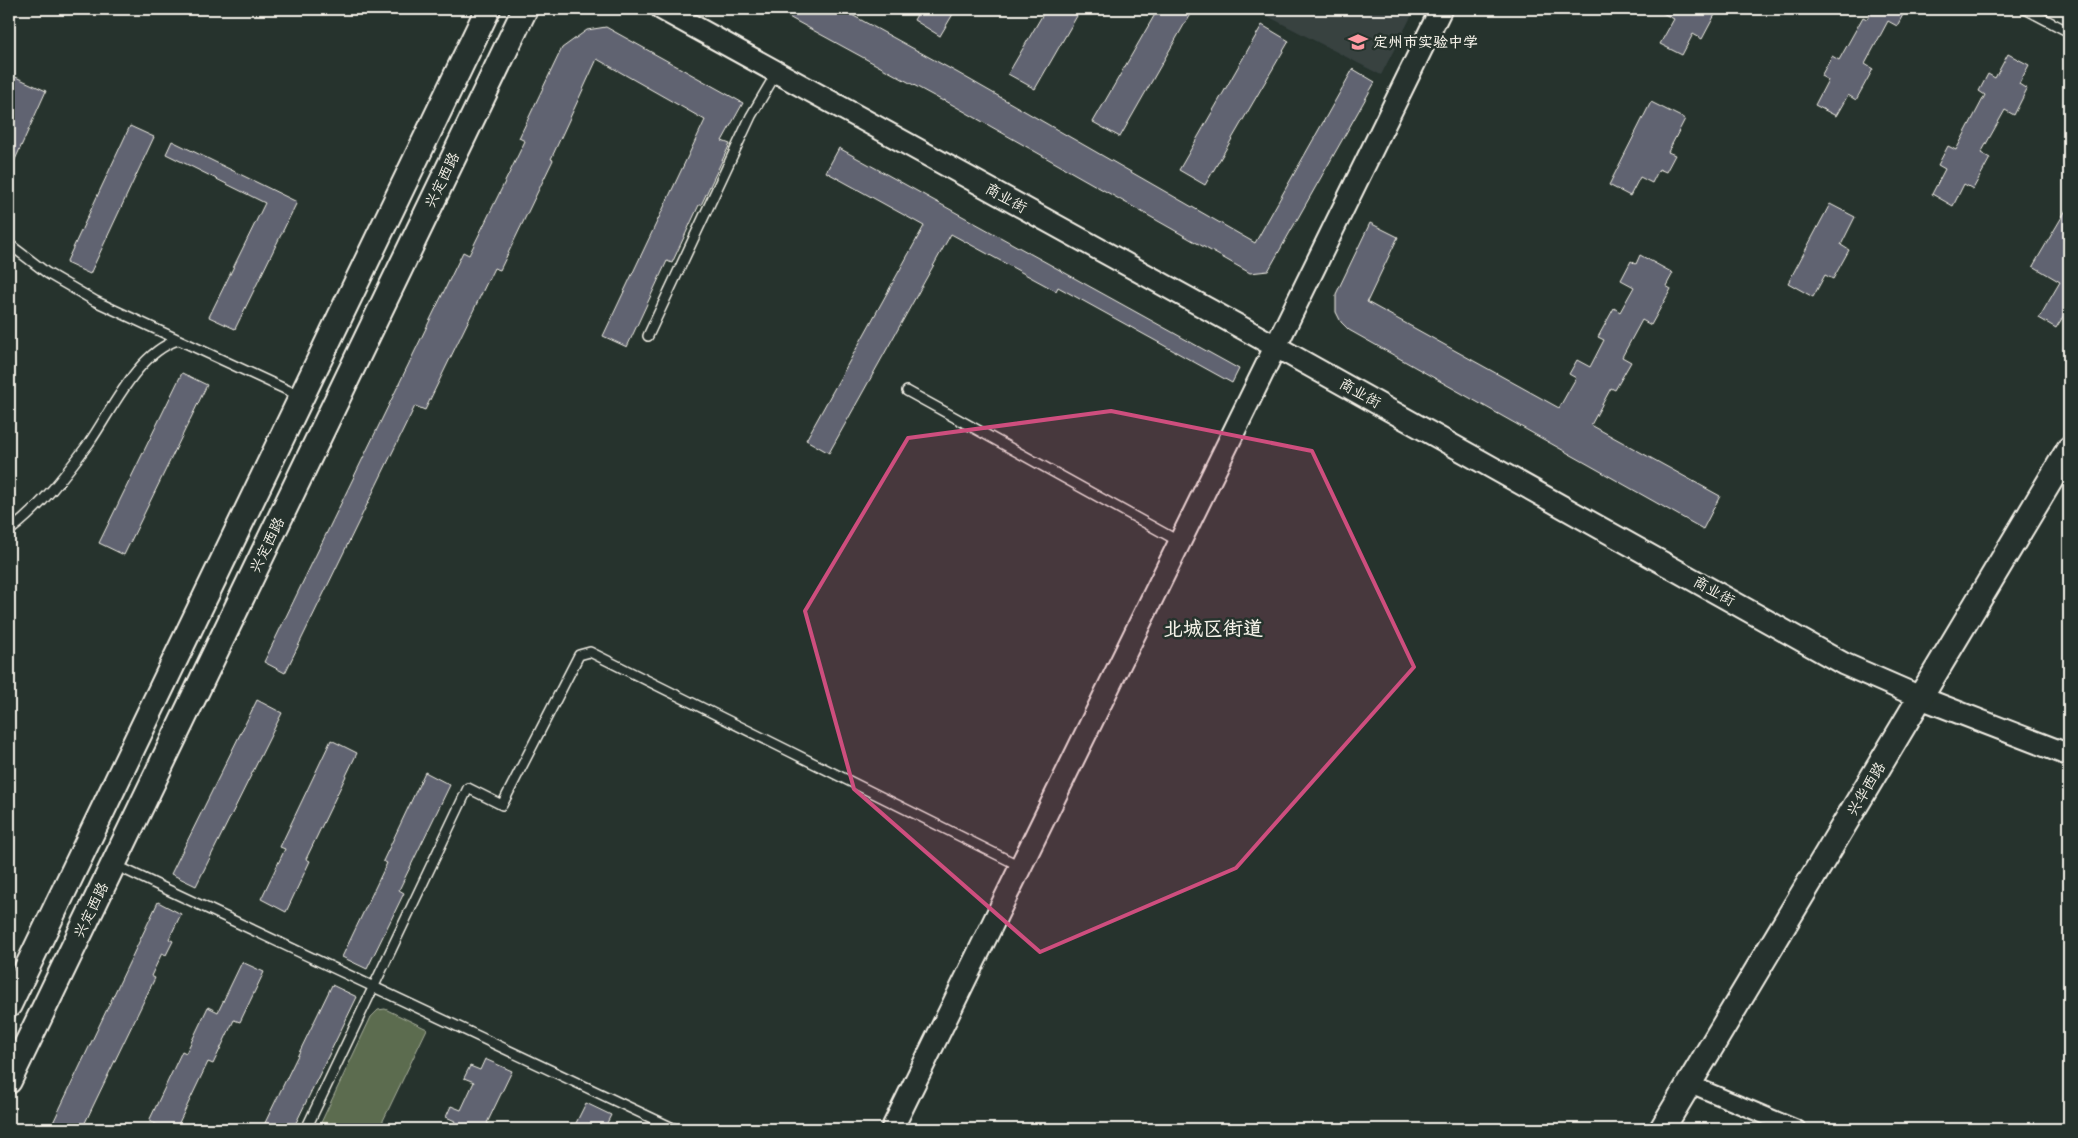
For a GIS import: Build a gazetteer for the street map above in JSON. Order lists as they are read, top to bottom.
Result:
{
  "streets": {
    "main road": ["兴定西路", "兴华西路"],
    "street": ["商业街"]
  },
  "crossings": [
    ["商业街", "兴华西路"]
  ],
  "districts": ["北城区街道"],
  "places": {
    "school or university": ["定州市实验中学"]
  }
}
